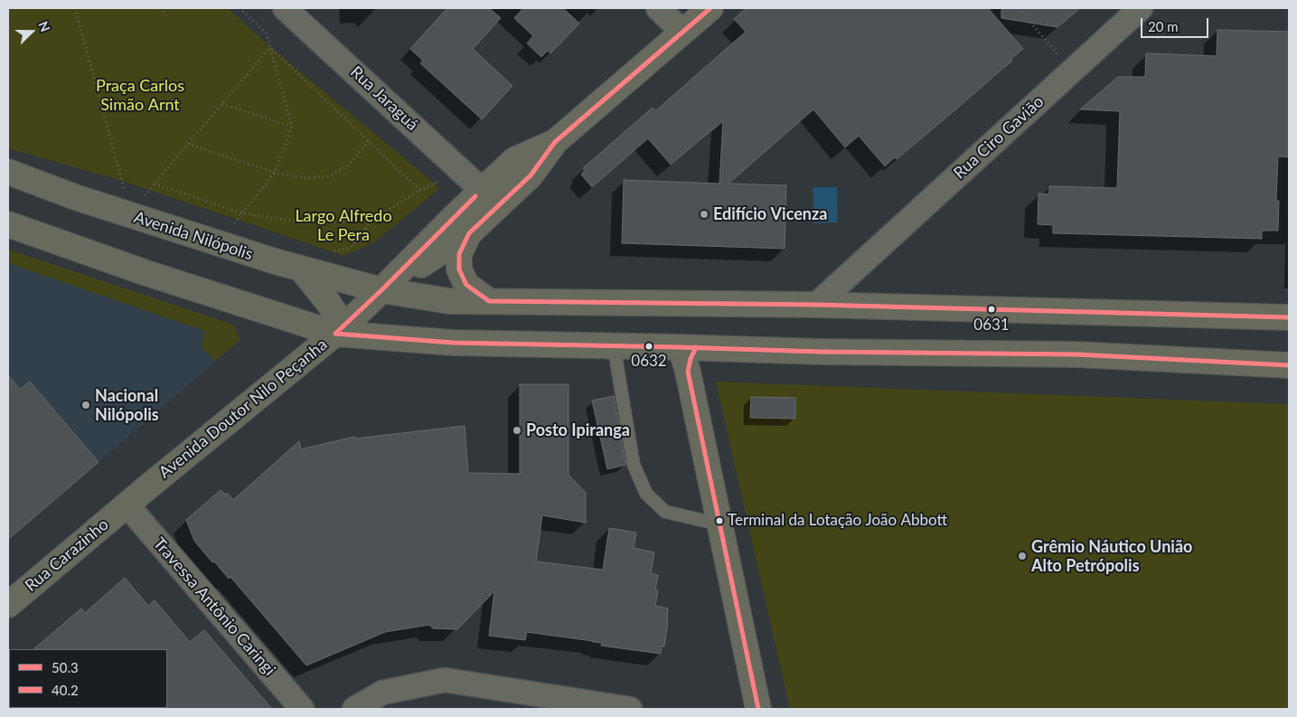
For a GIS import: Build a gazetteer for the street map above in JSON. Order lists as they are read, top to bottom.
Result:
{
  "streets": {
    "main road": ["Avenida Nilópolis", "Avenida Doutor Nilo Peçanha", "Rua Carazinho"],
    "street": ["Rua Jaraguá", "Rua Ciro Gavião", "Travessa Antônio Caringi"]
  },
  "crossings": [
    ["Avenida Doutor Nilo Peçanha", "Rua Carazinho"],
    ["Avenida Doutor Nilo Peçanha", "Travessa Antônio Caringi"],
    ["Rua Carazinho", "Travessa Antônio Caringi"]
  ],
  "parks": ["Praça Carlos Simão Arnt", "Largo Alfredo Le Pera"],
  "places": [
    "Edifício Vicenza",
    "0631",
    "0632",
    "Nacional Nilópolis",
    "Posto Ipiranga",
    "Terminal da Lotação João Abbott",
    "Grêmio Náutico União Alto Petrópolis"
  ],
  "lines": ["transit line 50.3", "transit line 40.2"],
  "legend": ["50.3", "40.2"],
  "scale_bar": "20 m",
  "north": "right"
}
